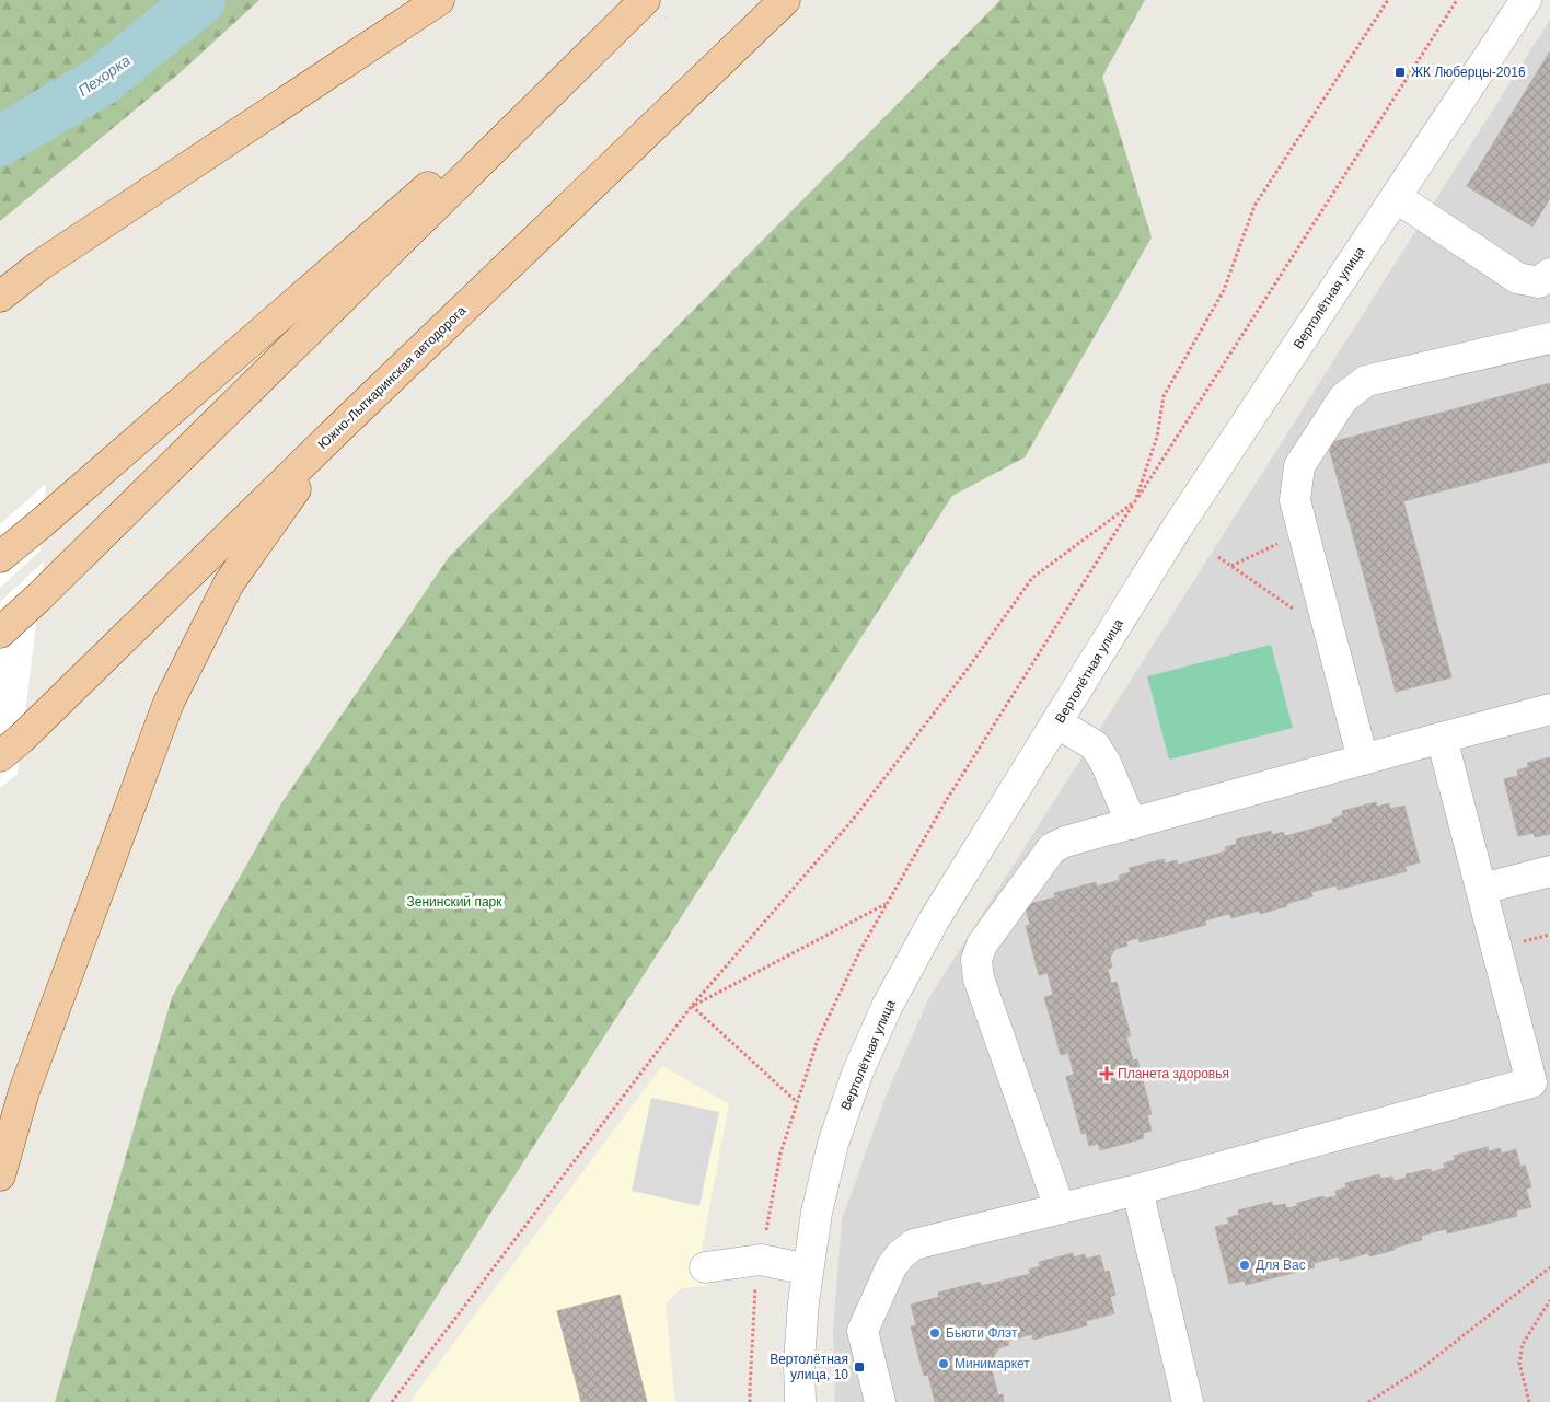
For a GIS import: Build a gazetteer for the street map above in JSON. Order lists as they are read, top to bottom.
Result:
{
  "streets": {
    "main road": ["Южно-Лыткаринская автодорога"],
    "street": ["Вертолётная улица"]
  },
  "water": ["Пехорка"],
  "parks": ["Зенинский парк"],
  "places": {
    "transit": ["ЖК Люберцы-2016", "Вертолётная улица, 10"],
    "health": ["Планета здоровья"],
    "other": ["Для Вас", "Бьюти Флэт", "Минимаркет"]
  }
}
